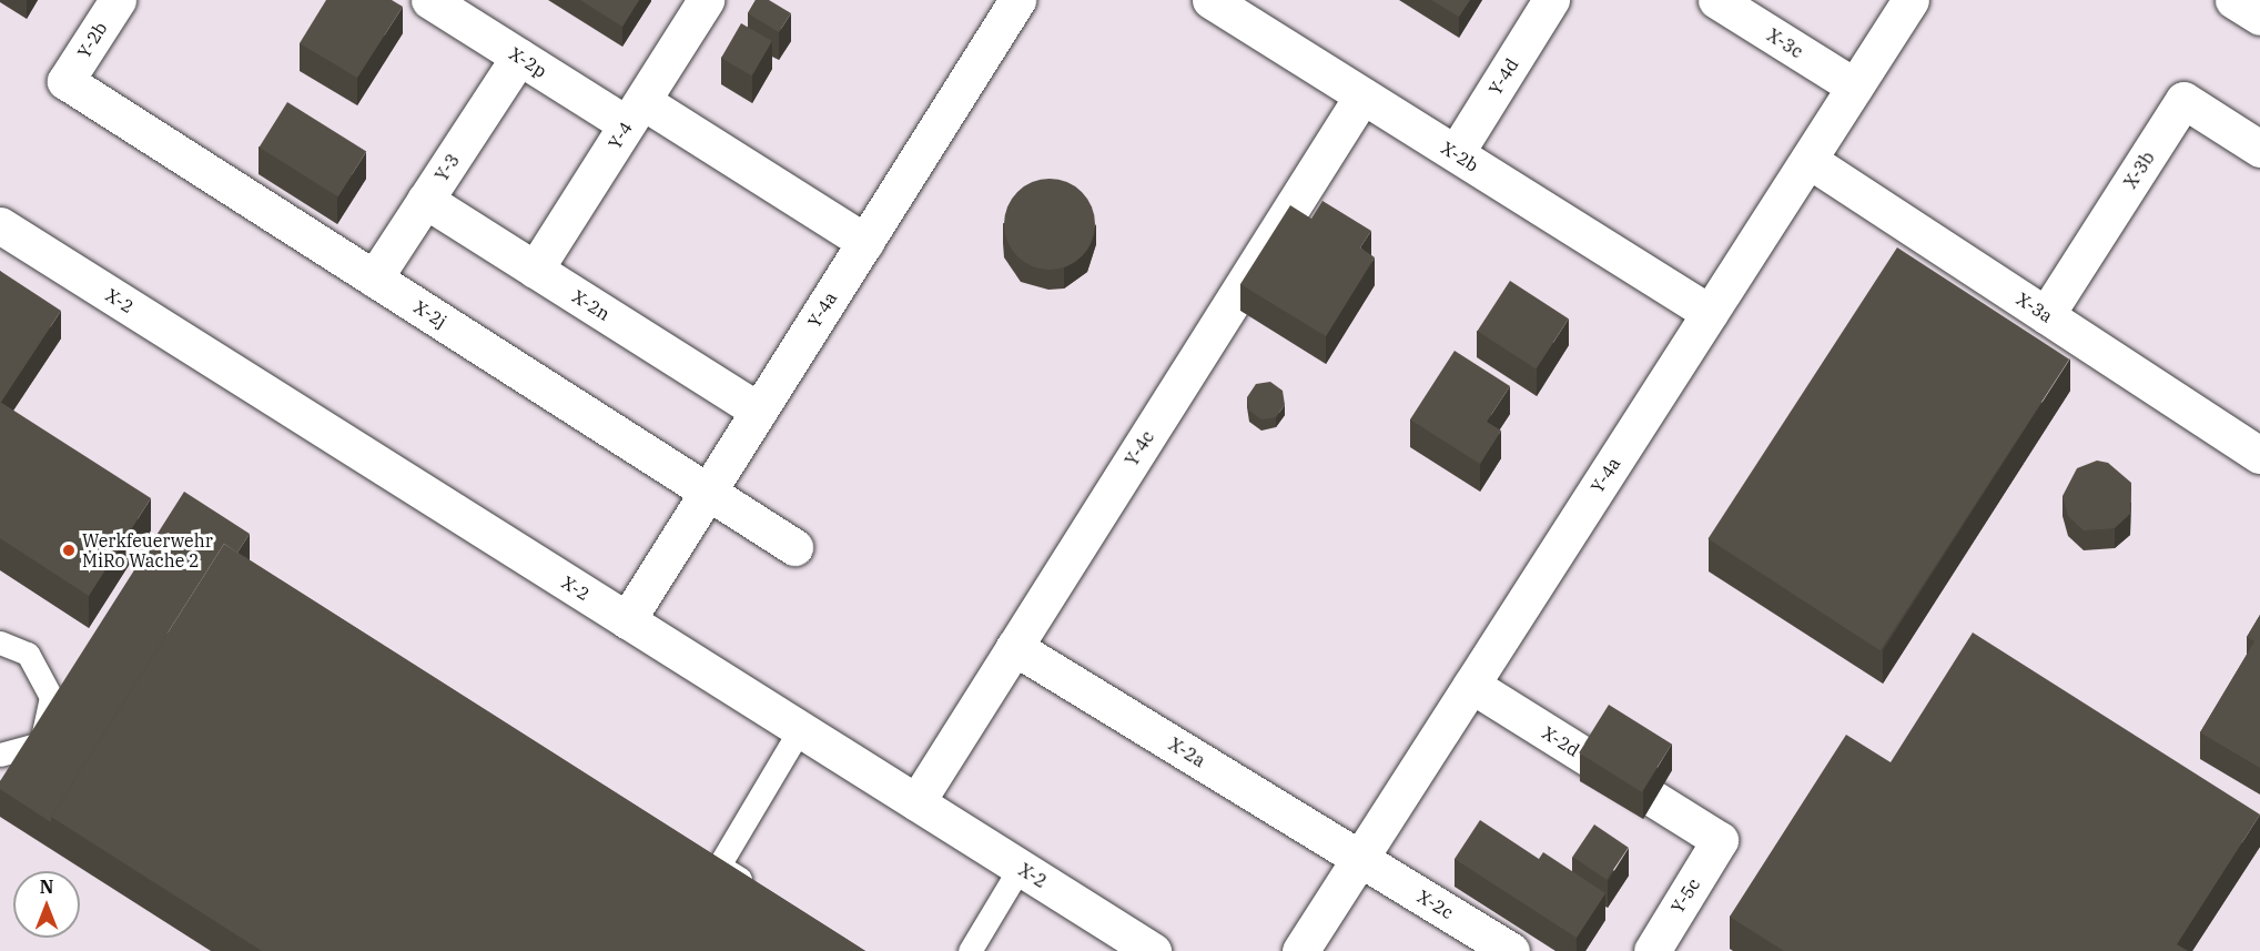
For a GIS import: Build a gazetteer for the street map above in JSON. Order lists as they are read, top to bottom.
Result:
{
  "streets": {
    "street": [
      "Y-2b",
      "X-3c",
      "X-2p",
      "Y-4d",
      "Y-4",
      "X-2b",
      "Y-3",
      "X-3b",
      "X-2",
      "X-2n",
      "X-3a",
      "Y-4a",
      "X-2j",
      "Y-4c",
      "X-2d",
      "X-2a",
      "Y-5c",
      "X-2c"
    ]
  },
  "crossings": [
    ["Y-2b", "X-2j"],
    ["X-3c", "Y-4a"],
    ["X-2p", "Y-4"],
    ["X-2p", "Y-3"],
    ["X-2p", "Y-4a"],
    ["Y-4d", "X-2b"],
    ["Y-4", "X-2n"],
    ["X-2b", "Y-4a"],
    ["X-2b", "Y-4c"],
    ["Y-3", "X-2n"],
    ["Y-3", "X-2j"],
    ["X-3b", "X-3a"],
    ["X-2", "Y-4a"],
    ["X-2", "Y-4c"],
    ["X-2n", "Y-4a"],
    ["X-3a", "Y-4a"],
    ["Y-4a", "X-2j"],
    ["Y-4a", "X-2d"],
    ["Y-4a", "X-2a"],
    ["Y-4a", "X-2c"],
    ["Y-4c", "X-2a"],
    ["X-2d", "Y-5c"],
    ["X-2a", "X-2c"]
  ],
  "places": ["Werkfeuerwehr MiRo Wache 2"],
  "north": "top"
}
